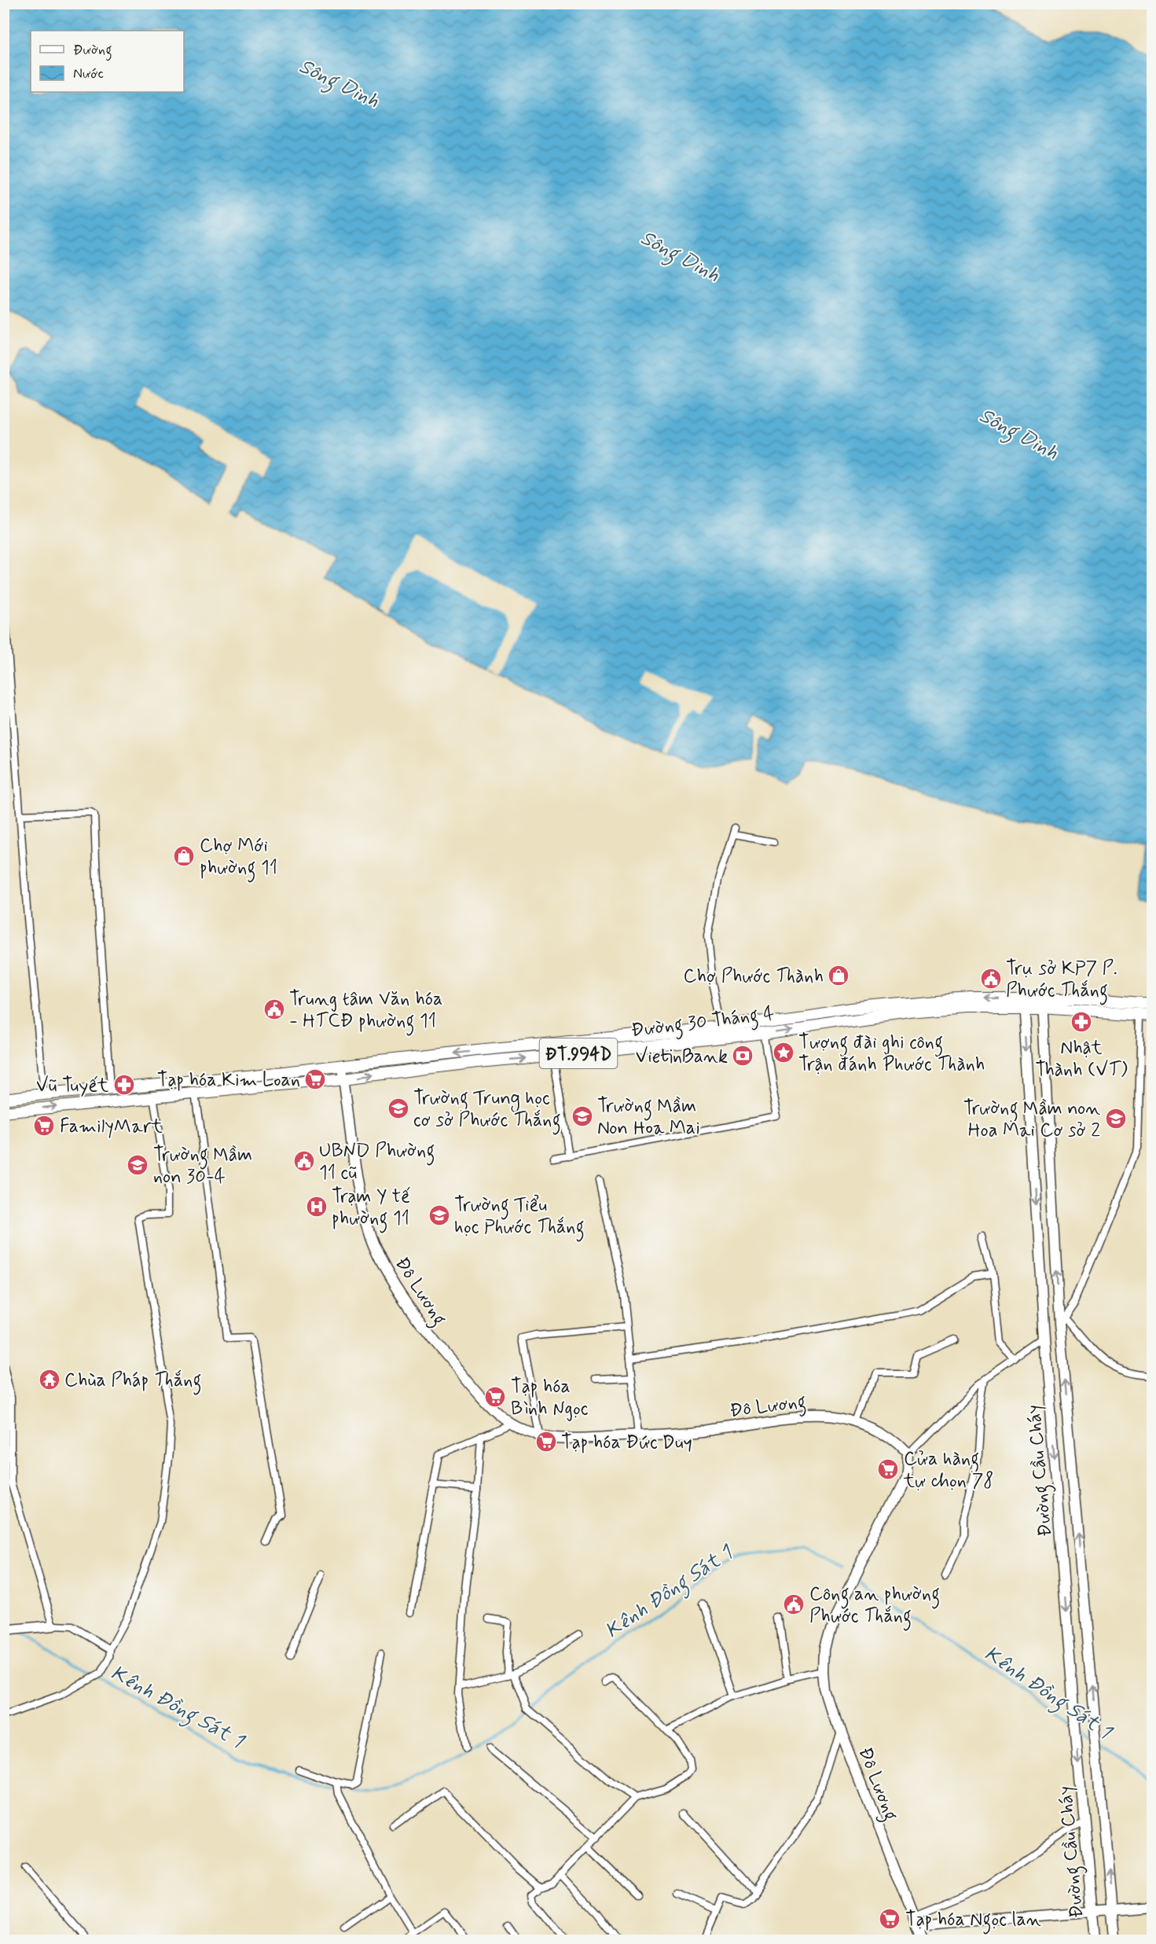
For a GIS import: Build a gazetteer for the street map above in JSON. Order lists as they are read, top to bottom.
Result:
{
  "streets": {
    "main road": [
      "Đường 30 Tháng 4",
      "ĐT.994D",
      "Đô Lương",
      "Đường Cầu Cháy"
    ]
  },
  "crossings": [
    ["Đường 30 Tháng 4", "Đô Lương"],
    ["Đường 30 Tháng 4", "Đường Cầu Cháy"]
  ],
  "water": ["Sông Dinh", "Kênh Đồng Sát 1"],
  "places": {
    "shop": ["Chợ Mới phường 11", "Chợ Phước Thành"],
    "public building": [
      "Trụ sở KP7 P. Phước Thắng",
      "Trung tâm Văn hóa - HTCĐ phường 11",
      "UBND Phường 11 cũ",
      "Công an phường Phước Thắng"
    ],
    "pharmacy": ["Nhật Thành (VT)", "Vũ Tuyết"],
    "place": ["Tượng đài ghi công Trận đánh Phước Thành"],
    "bank": ["VietinBank"],
    "supermarket": [
      "Tạp hóa Kim Loan",
      "FamilyMart",
      "Tạp hóa Bình Ngọc",
      "Tạp hóa Đức Duy",
      "Cửa hàng tự chọn 78",
      "Tạp hóa Ngọc lan"
    ],
    "school or university": [
      "Trường Trung học cơ sở Phước Thắng",
      "Trường Mầm Non Hoa Mai",
      "Trường Mầm non Hoa Mai Cơ sở 2",
      "Trường Mầm non 30-4",
      "Trường Tiểu học Phước Thắng"
    ],
    "hospital": ["Trạm Y tế phường 11"],
    "temple": ["Chùa Pháp Thắng"]
  },
  "legend": ["Đường", "Nước"]
}
